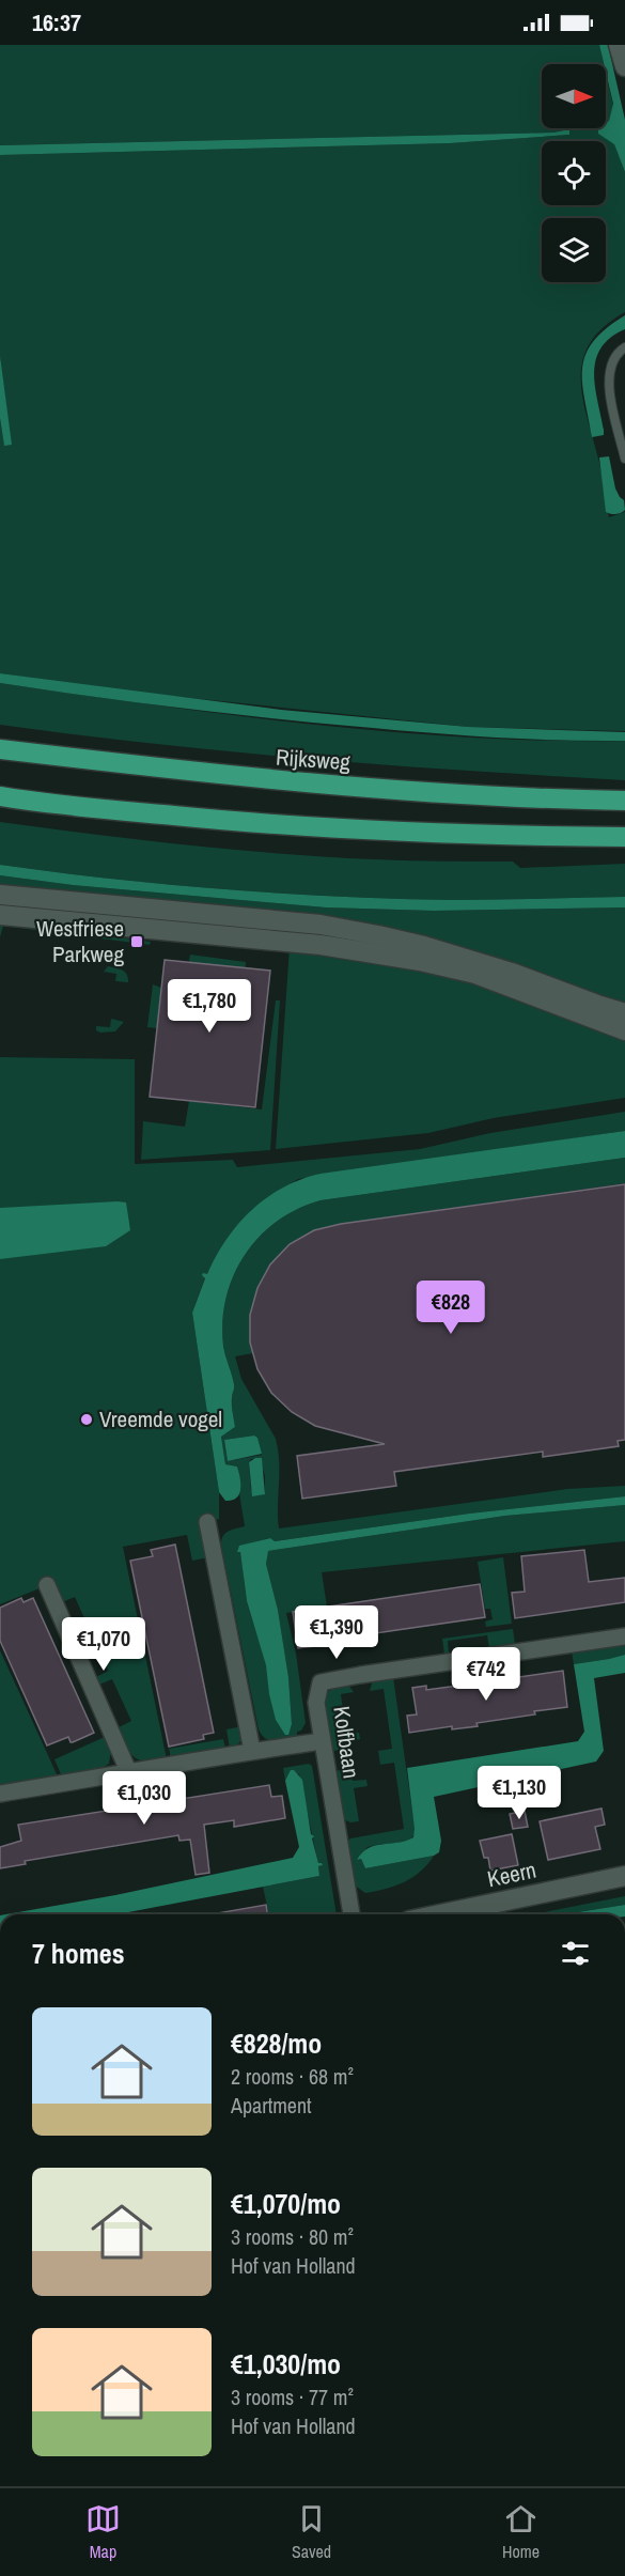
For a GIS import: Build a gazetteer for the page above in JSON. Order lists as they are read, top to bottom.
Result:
{
  "streets": {
    "highway": ["Rijksweg"],
    "street": ["Kolfbaan", "Keern"]
  },
  "places": {
    "transit": ["Westfriese Parkweg"],
    "other": ["Vreemde vogel"]
  },
  "north": "right",
  "page": {
    "status": "16:37",
    "price": [
      "€1,780",
      "€828",
      "€1,390",
      "€1,070",
      "€742",
      "€1,130",
      "€1,030"
    ],
    "heading": "7 homes",
    "list": [
      {
        "name": "€828/mo",
        "note": "2 rooms · 68 m² · Apartment"
      },
      {
        "name": "€1,070/mo",
        "note": "3 rooms · 80 m² · Hof van Holland"
      },
      {
        "name": "€1,030/mo",
        "note": "3 rooms · 77 m² · Hof van Holland"
      }
    ],
    "tabs": ["Map", "Saved", "Home"]
  }
}
